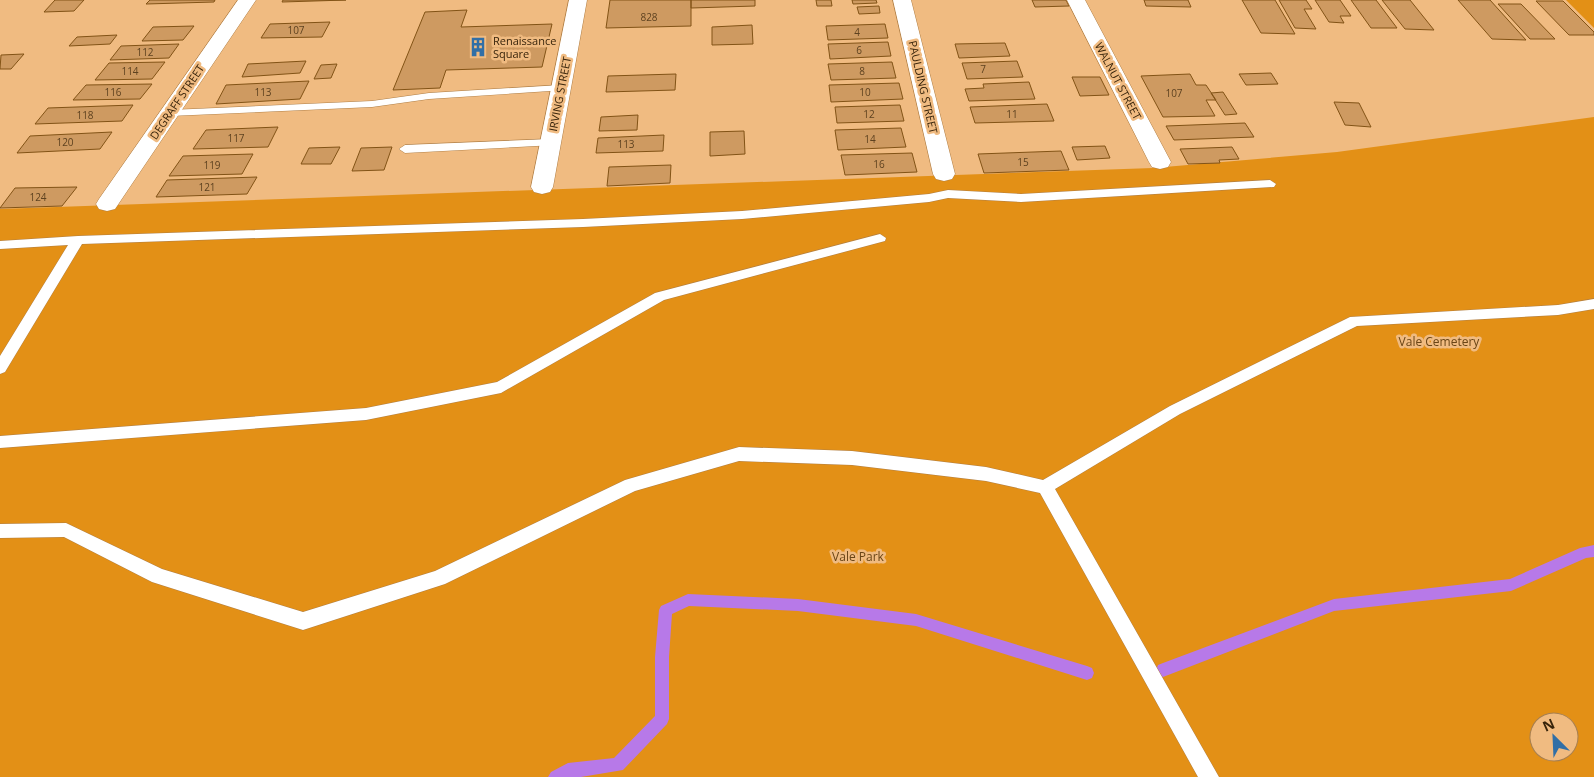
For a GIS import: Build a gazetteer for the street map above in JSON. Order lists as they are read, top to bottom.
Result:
{
  "streets": {
    "street": [
      "WALNUT STREET",
      "PAULDING STREET",
      "IRVING STREET",
      "DEGRAFF STREET"
    ]
  },
  "parks": ["Vale Cemetery", "Vale Park"],
  "places": {
    "building": ["Renaissance Square"]
  },
  "house_numbers": [
    "828",
    "107",
    "4",
    "6",
    "112",
    "7",
    "114",
    "8",
    "116",
    "113",
    "10",
    "107",
    "12",
    "11",
    "118",
    "117",
    "14",
    "120",
    "113",
    "15",
    "16",
    "119",
    "121",
    "124"
  ],
  "north": "top left"
}
